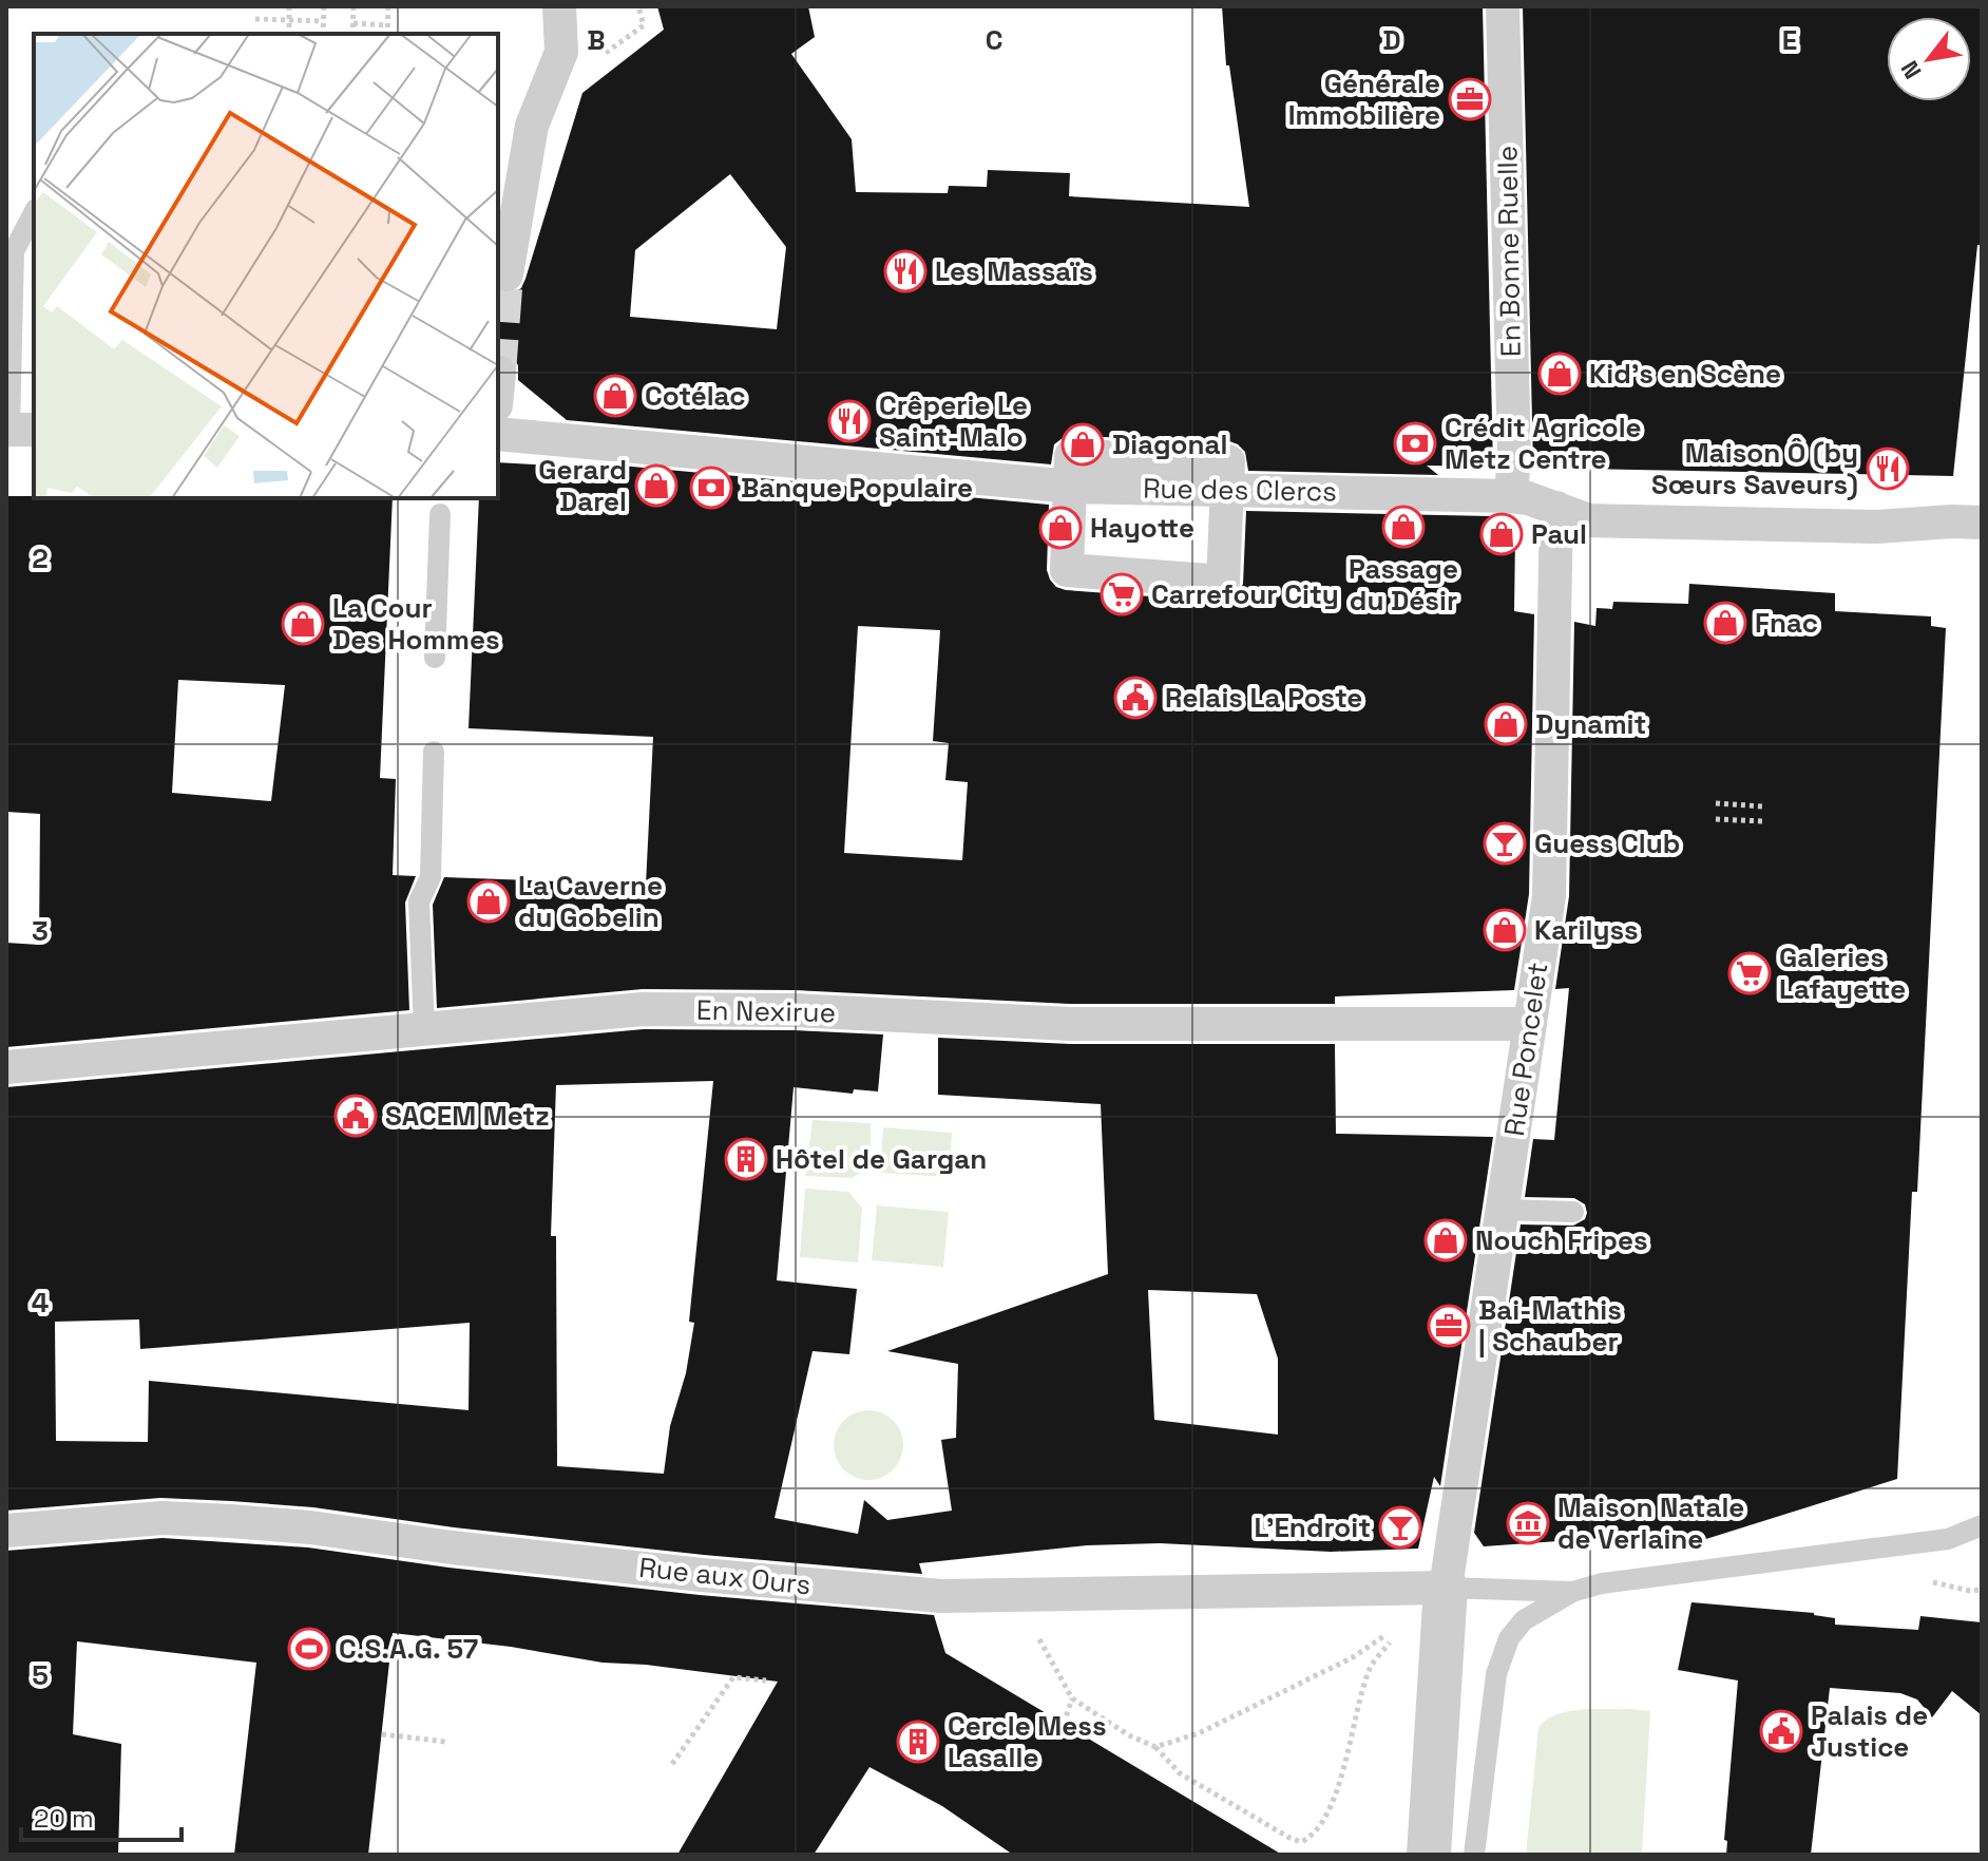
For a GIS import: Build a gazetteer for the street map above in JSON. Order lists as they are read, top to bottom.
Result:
{
  "streets": {
    "street": [
      "En Bonne Ruelle",
      "Rue des Clercs",
      "En Nexirue",
      "Rue Poncelet",
      "Rue aux Ours"
    ]
  },
  "crossings": [
    ["En Bonne Ruelle", "Rue des Clercs"],
    ["Rue des Clercs", "Rue Poncelet"],
    ["En Nexirue", "Rue Poncelet"],
    ["Rue Poncelet", "Rue aux Ours"]
  ],
  "places": {
    "office": ["Générale Immobilière", "Bai-Mathis | Schauber"],
    "restaurant": ["Les Massaïs", "Crêperie Le Saint-Malo", "Maison Ô (by Sœurs Saveurs)"],
    "shop": [
      "Kid's en Scène",
      "Cotélac",
      "Diagonal",
      "Gerard Darel",
      "Passage du Désir",
      "Hayotte",
      "Paul",
      "Fnac",
      "La Cour Des Hommes",
      "Dynamit",
      "La Caverne du Gobelin",
      "Karilyss",
      "Nouch Fripes"
    ],
    "bank": ["Crédit Agricole Metz Centre", "Banque Populaire"],
    "supermarket": ["Carrefour City", "Galeries Lafayette"],
    "public building": ["Relais La Poste", "SACEM Metz", "Palais de Justice"],
    "bar": ["Guess Club", "L'Endroit"],
    "building": ["Hôtel de Gargan", "Cercle Mess Lasalle"],
    "museum": ["Maison Natale de Verlaine"],
    "sports": ["C.S.A.G. 57"]
  },
  "scale_bar": "20 m",
  "north": "bottom left",
  "grid": {
    "columns": [
      "B",
      "C",
      "D",
      "E"
    ],
    "rows": [
      "2",
      "3",
      "4",
      "5"
    ]
  }
}
